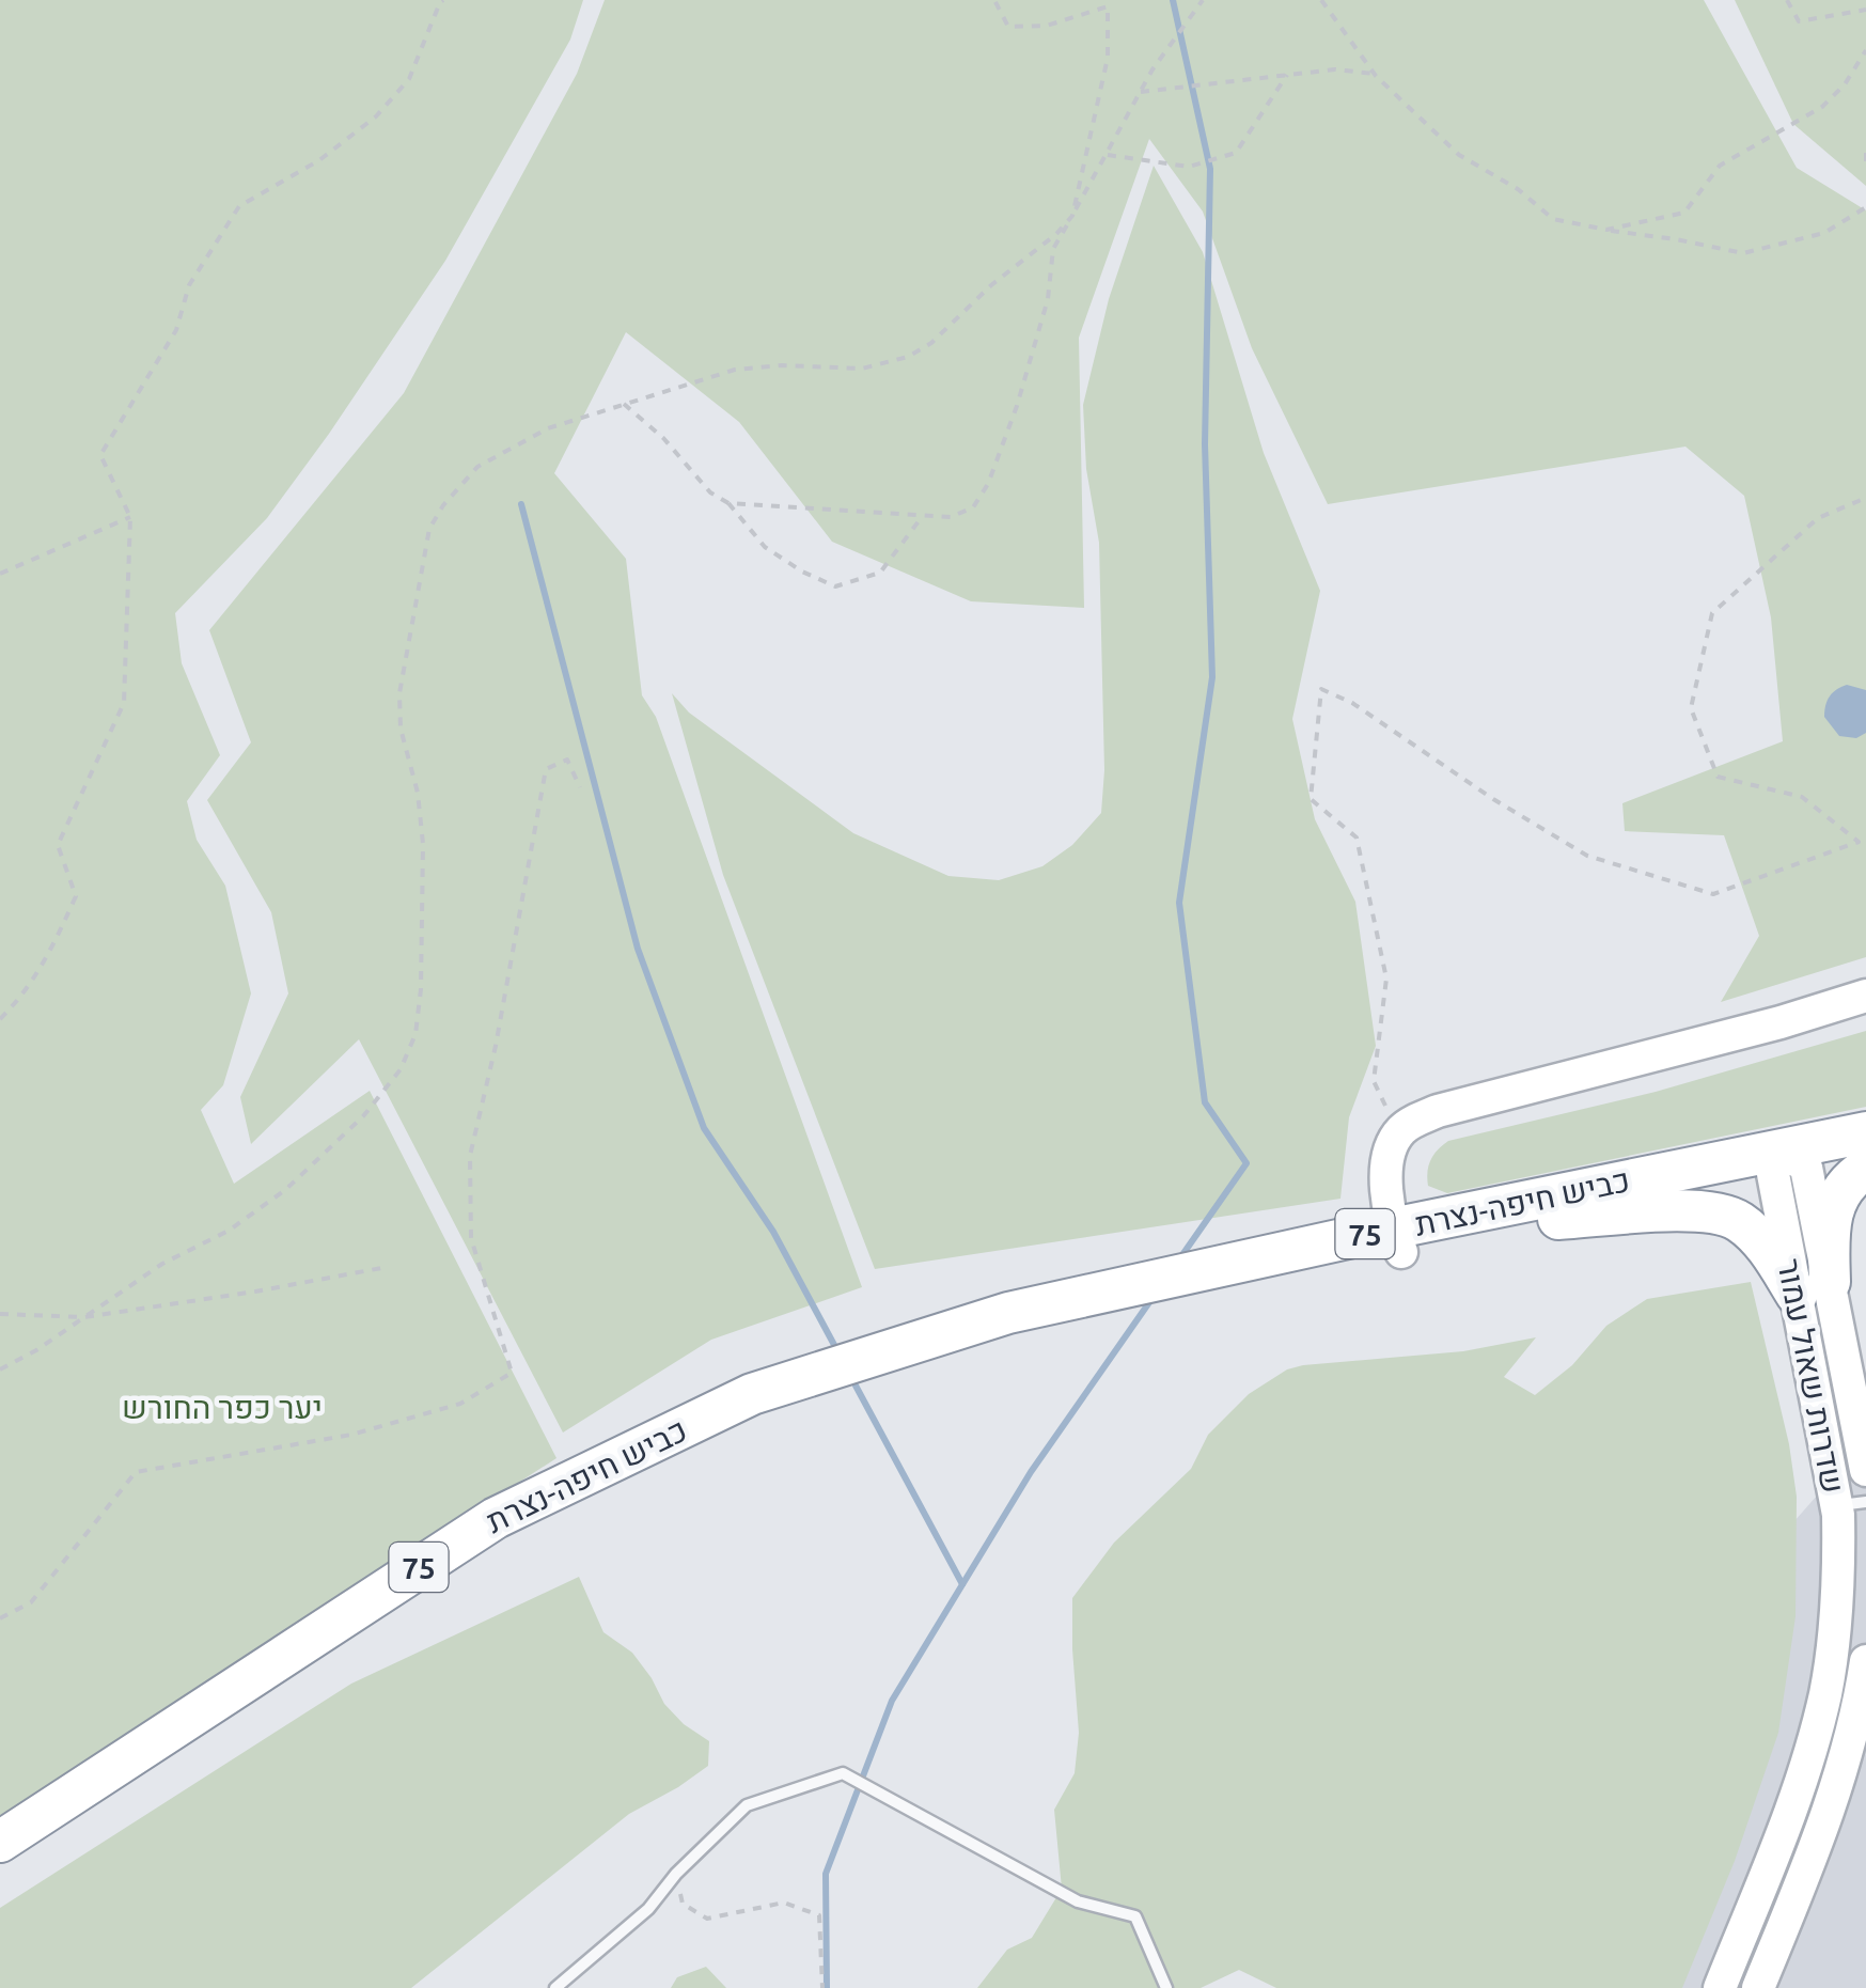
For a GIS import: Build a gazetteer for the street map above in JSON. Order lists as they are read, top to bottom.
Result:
{
  "streets": {
    "highway": ["כביש חיפה-נצרת", "75"],
    "street": ["שדרות שאול עמור"]
  },
  "crossings": [
    ["כביש חיפה-נצרת", "שדרות שאול עמור"]
  ],
  "parks": ["יער כפר החורש"]
}
